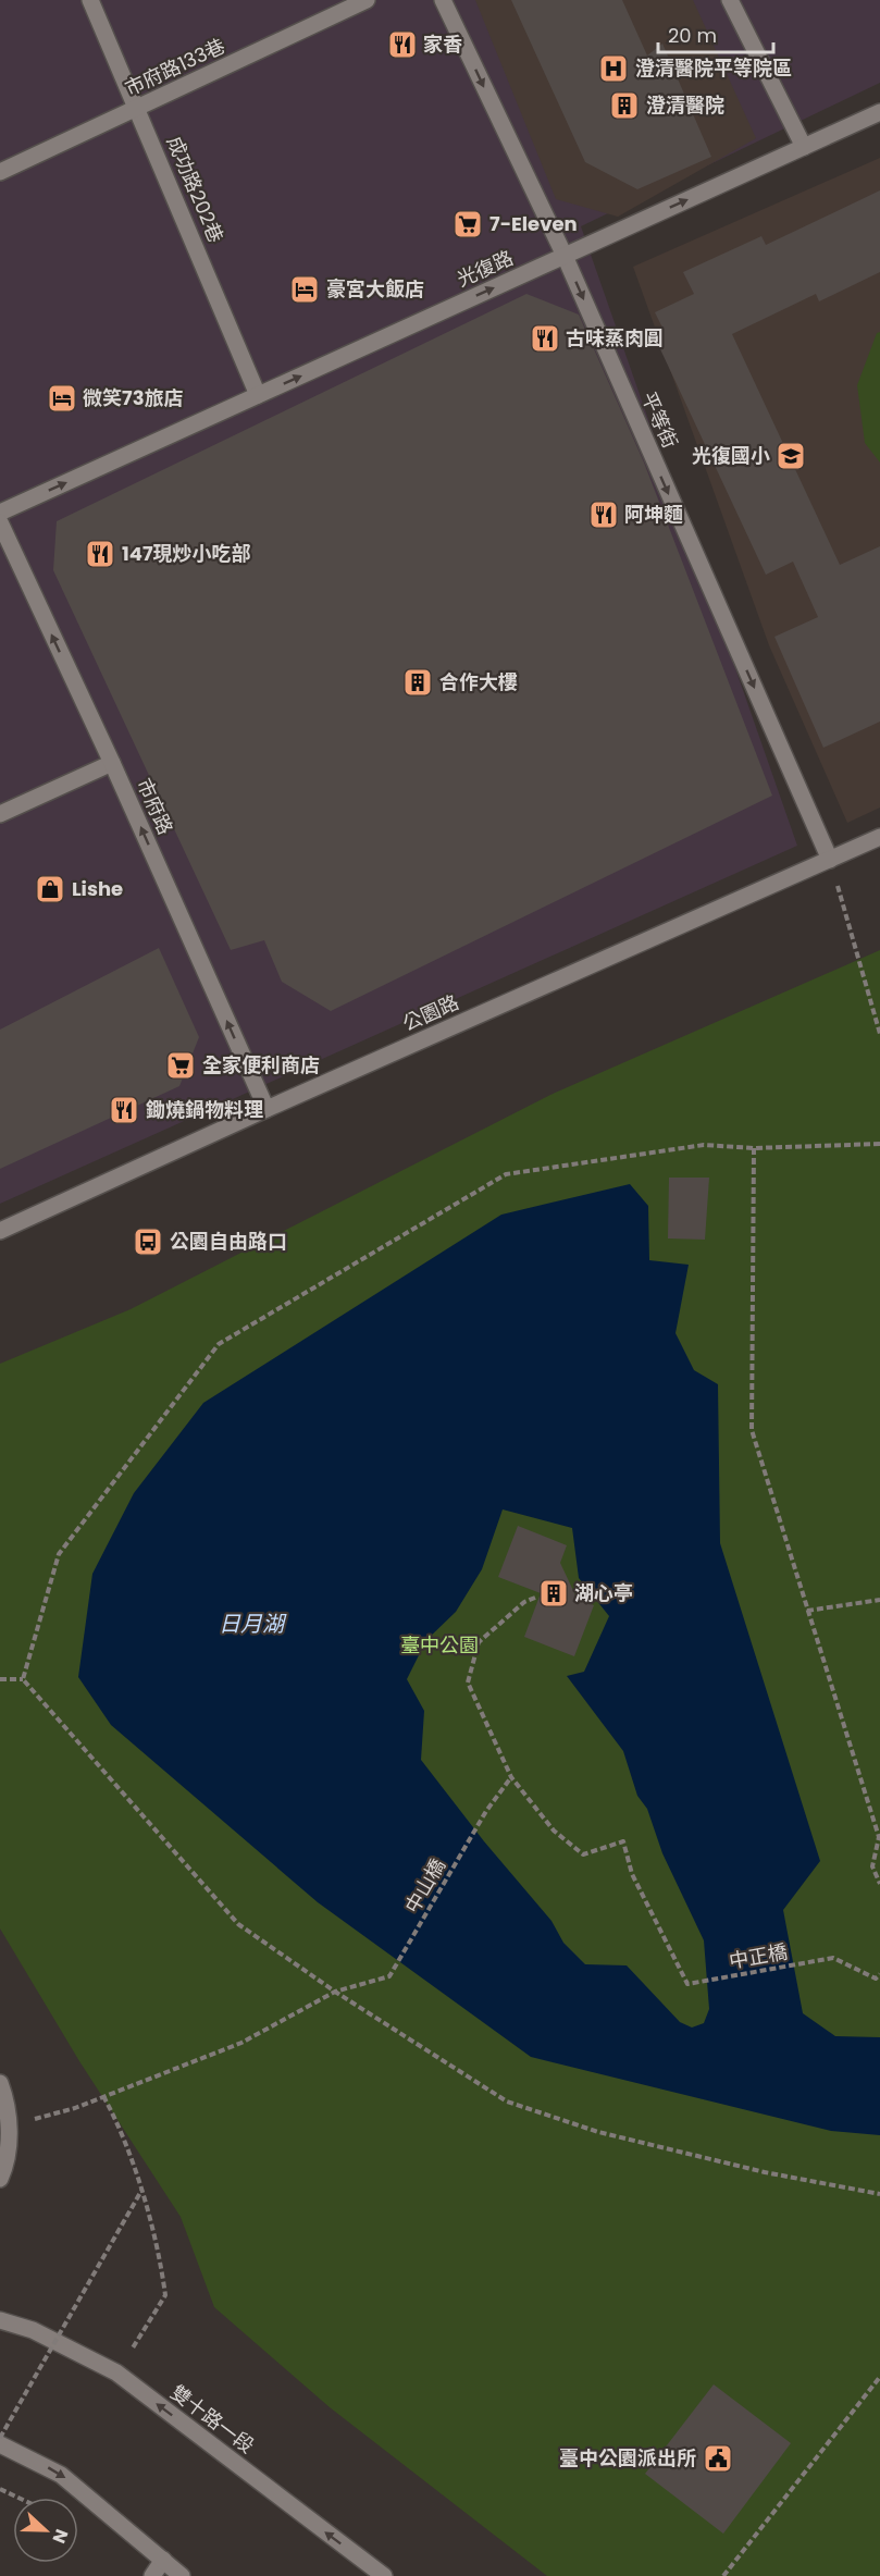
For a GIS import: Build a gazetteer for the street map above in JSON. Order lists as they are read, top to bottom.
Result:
{
  "streets": {
    "street": [
      "市府路133巷",
      "成功路202巷",
      "光復路",
      "平等街",
      "市府路",
      "公園路",
      "雙十路一段"
    ],
    "path": ["中山橋", "中正橋"]
  },
  "crossings": [
    ["市府路133巷", "成功路202巷"],
    ["成功路202巷", "光復路"],
    ["光復路", "平等街"],
    ["平等街", "公園路"],
    ["市府路", "公園路"],
    ["中山橋", "中正橋"]
  ],
  "one_way": ["光復路", "平等街", "市府路"],
  "water": ["日月湖"],
  "parks": ["臺中公園"],
  "places": {
    "restaurant": [
      "家香",
      "古味蒸肉圓",
      "阿坤麵",
      "147現炒小吃部",
      "鋤燒鍋物料理"
    ],
    "hospital": ["澄清醫院平等院區"],
    "building": ["澄清醫院", "合作大樓", "湖心亭"],
    "supermarket": ["7-Eleven", "全家便利商店"],
    "hotel": ["豪宮大飯店", "微笑73旅店"],
    "school or university": ["光復國小"],
    "shop": ["Lishe"],
    "bus stop": ["公園自由路口"],
    "public building": ["臺中公園派出所"]
  },
  "scale_bar": "20 m",
  "north": "right"
}
